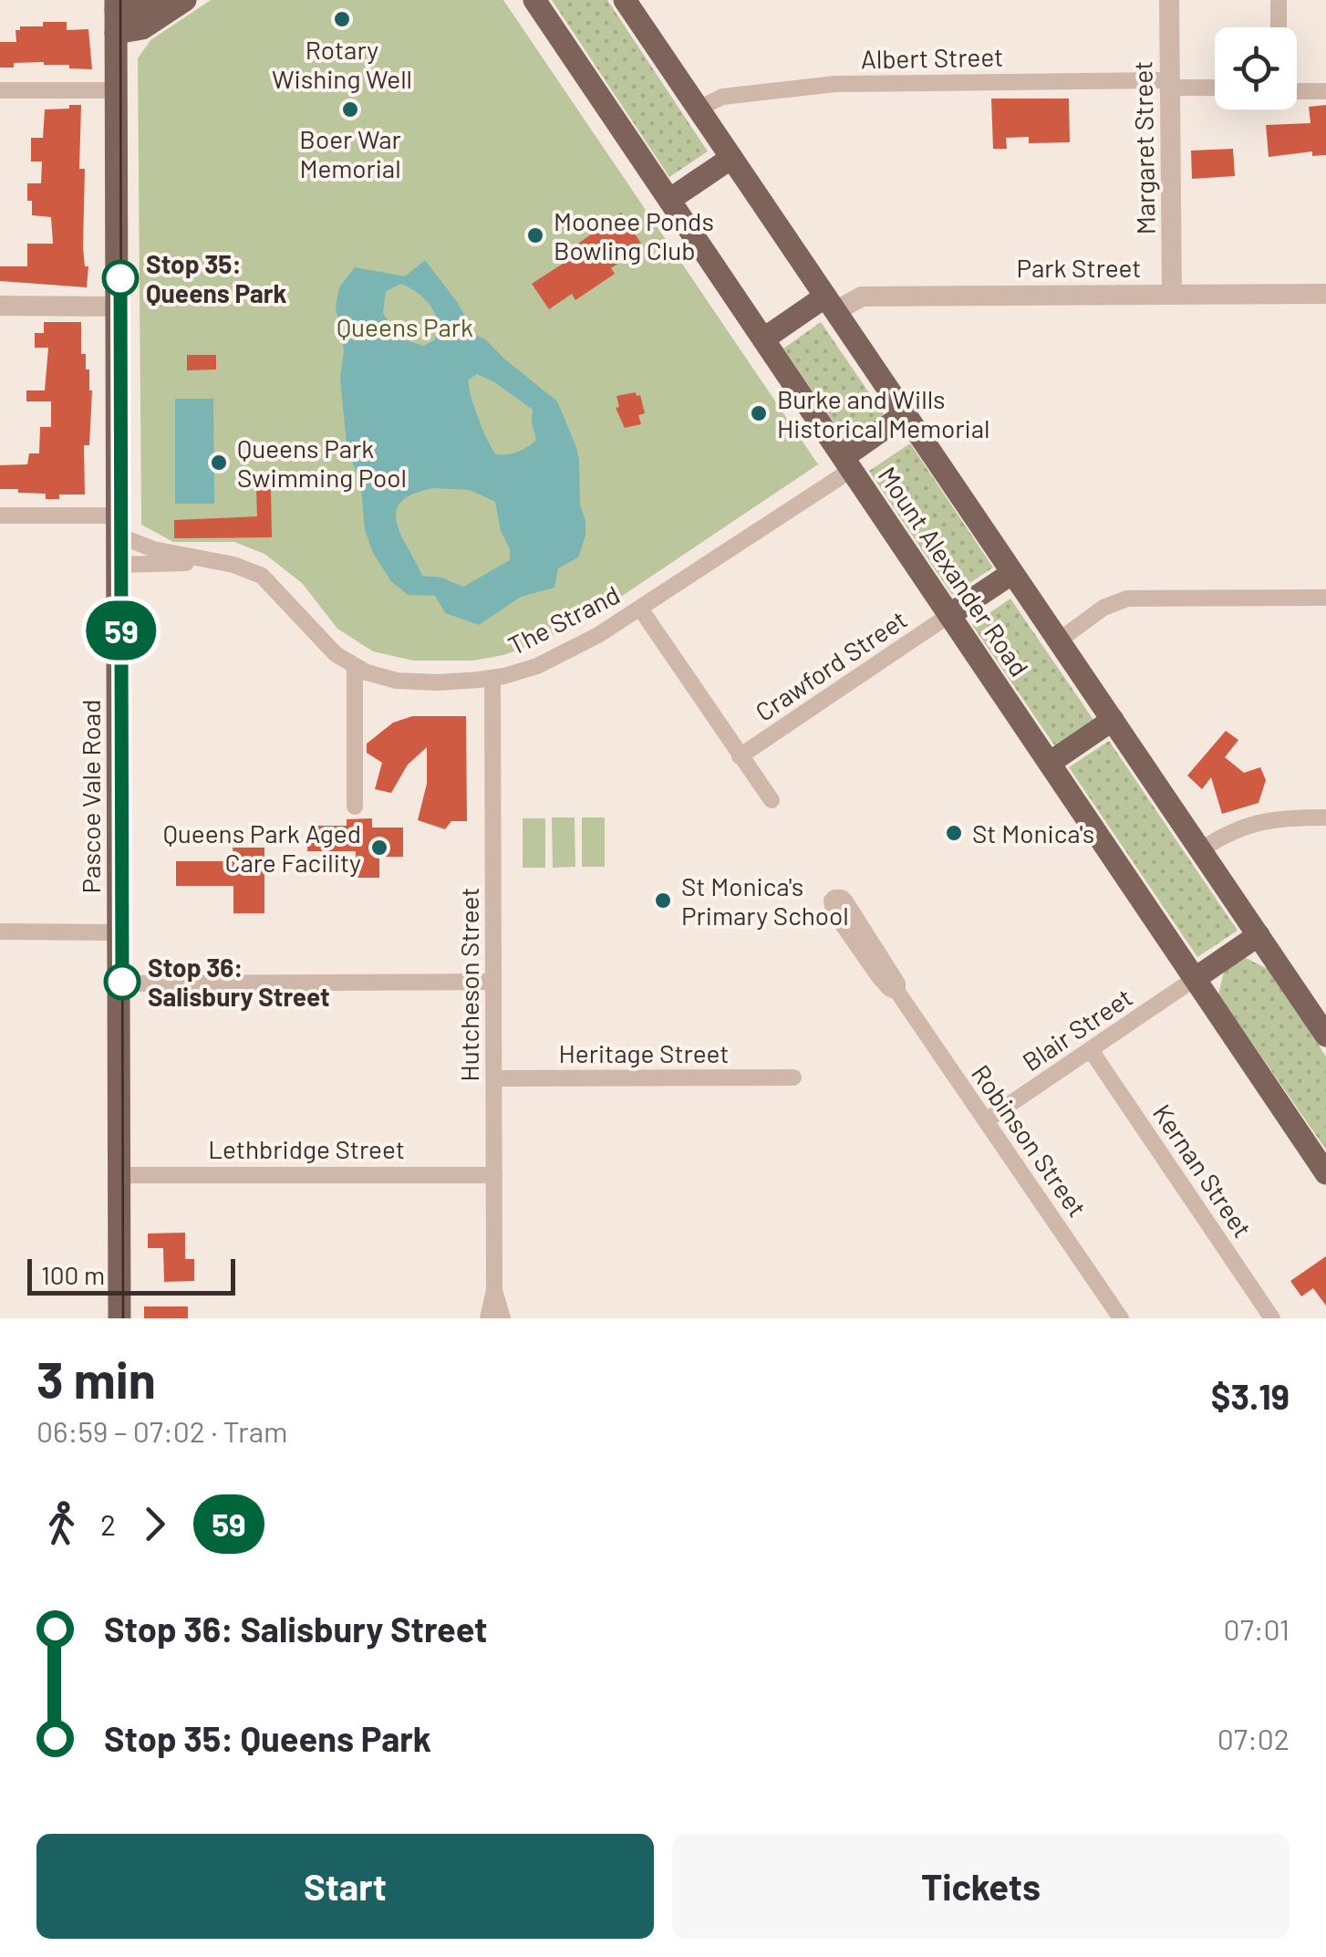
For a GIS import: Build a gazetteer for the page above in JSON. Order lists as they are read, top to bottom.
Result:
{
  "streets": {
    "main road": ["Mount Alexander Road", "Pascoe Vale Road"],
    "street": [
      "Albert Street",
      "Margaret Street",
      "Park Street",
      "The Strand",
      "Crawford Street",
      "Hutcheson Street",
      "Blair Street",
      "Heritage Street",
      "Robinson Street",
      "Lethbridge Street",
      "Kernan Street"
    ]
  },
  "crossings": [
    ["Albert Street", "Margaret Street"],
    ["Albert Street", "Mount Alexander Road"],
    ["Margaret Street", "Park Street"],
    ["Park Street", "Mount Alexander Road"],
    ["Mount Alexander Road", "The Strand"],
    ["Mount Alexander Road", "Crawford Street"],
    ["Mount Alexander Road", "Blair Street"],
    ["The Strand", "Pascoe Vale Road"],
    ["The Strand", "Hutcheson Street"],
    ["Pascoe Vale Road", "Lethbridge Street"],
    ["Hutcheson Street", "Heritage Street"],
    ["Hutcheson Street", "Lethbridge Street"],
    ["Blair Street", "Robinson Street"],
    ["Blair Street", "Kernan Street"]
  ],
  "parks": ["Queens Park"],
  "places": [
    "Rotary Wishing Well",
    "Boer War Memorial",
    "Moonee Ponds Bowling Club",
    "Stop 35: Queens Park",
    "Burke and Wills Historical Memorial",
    "Queens Park Swimming Pool",
    "St Monica's",
    "Queens Park Aged Care Facility",
    "St Monica's Primary School",
    "Stop 36: Salisbury Street"
  ],
  "lines": ["tram line 59"],
  "scale_bar": "100 m",
  "page": {
    "on_map": "59",
    "scale": "100 m",
    "heading": ["3 min", "06:59 – 07:02 · Tram", "$3.19"],
    "legs": ["2", "59"],
    "list": [
      {
        "name": "Stop 36: Salisbury Street",
        "value": "07:01"
      },
      {
        "name": "Stop 35: Queens Park",
        "value": "07:02"
      }
    ],
    "buttons": ["Start", "Tickets"]
  }
}
